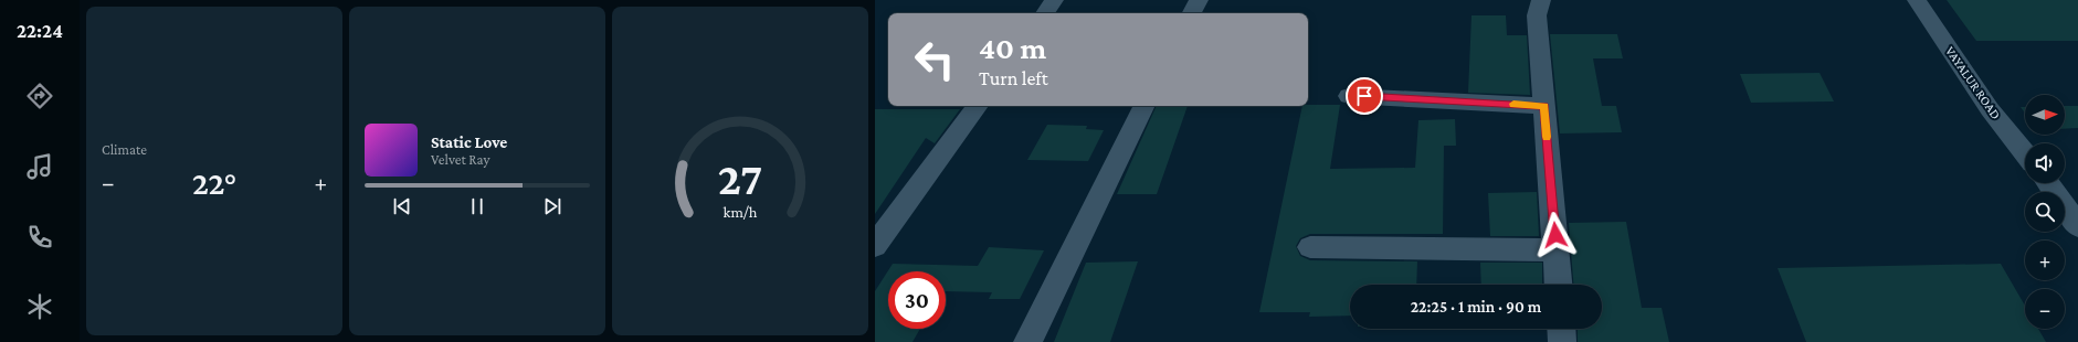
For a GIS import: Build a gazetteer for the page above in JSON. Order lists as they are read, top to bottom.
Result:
{
  "streets": {
    "street": ["VAYALUR ROAD"]
  },
  "north": "right",
  "page": {
    "tabs": "22:24",
    "tile": "Climate",
    "turn": ["40 m", "Turn left"],
    "map_buttons": ["+", "−"],
    "song": ["Static Love", "Velvet Ray"],
    "heat": ["−", "22°", "+"],
    "limit": "30",
    "trip": "22:25 · 1 min · 90 m",
    "gauge": ["27", "km/h"]
  }
}
